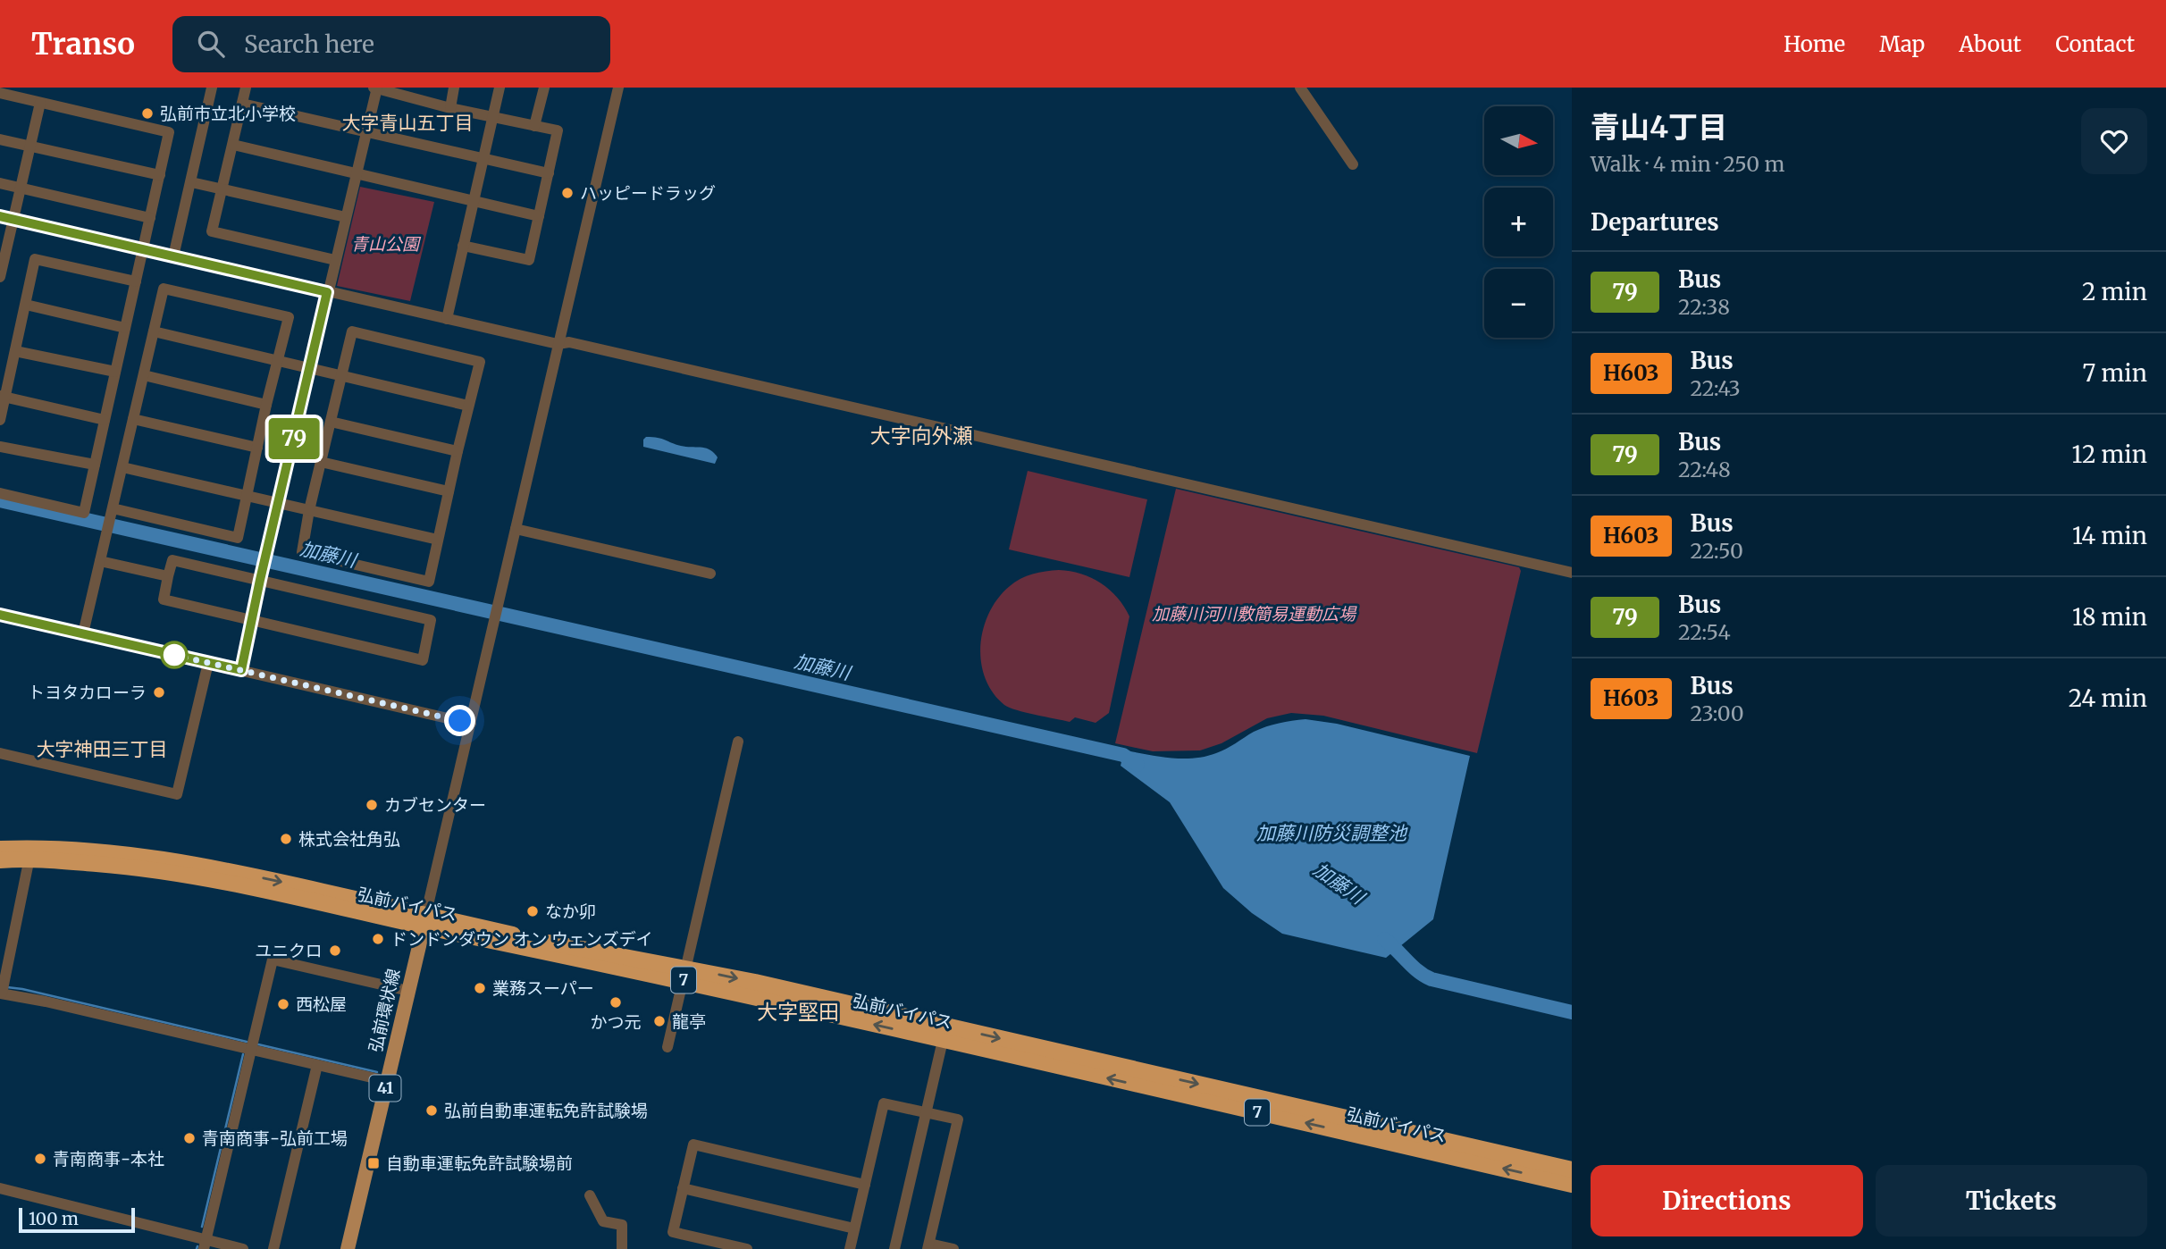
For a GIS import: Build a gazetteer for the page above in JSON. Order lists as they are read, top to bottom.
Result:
{
  "streets": {
    "highway": ["弘前バイパス", "7"],
    "main road": ["弘前環状線", "41"]
  },
  "crossings": [
    ["弘前バイパス", "弘前環状線"]
  ],
  "districts": [
    "大字青山五丁目",
    "大字向外瀬",
    "大字神田三丁目",
    "大字堅田"
  ],
  "water": ["加藤川", "加藤川防災調整池"],
  "parks": ["青山公園", "加藤川河川敷簡易運動広場"],
  "places": {
    "other": [
      "弘前市立北小学校",
      "ハッピードラッグ",
      "トヨタカローラ",
      "カブセンター",
      "株式会社角弘",
      "なか卯",
      "ドンドンダウン オン ウェンズデイ",
      "ユニクロ",
      "業務スーパー",
      "かつ元",
      "西松屋",
      "龍亭",
      "弘前自動車運転免許試験場",
      "青南商事-弘前工場",
      "青南商事-本社"
    ],
    "transit": ["自動車運転免許試験場前"]
  },
  "lines": ["bus line 79"],
  "scale_bar": "100 m",
  "north": "right",
  "page": {
    "header": "Transo",
    "search": "Search here",
    "nav": [
      "Home",
      "Map",
      "About",
      "Contact"
    ],
    "on_map": "79",
    "heading": [
      ["青山4丁目", "Walk · 4 min · 250 m"],
      "Departures"
    ],
    "map_buttons": ["+", "−"],
    "list": [
      {
        "mark": "79",
        "name": "Bus",
        "note": "22:38",
        "value": "2 min"
      },
      {
        "mark": "H603",
        "name": "Bus",
        "note": "22:43",
        "value": "7 min"
      },
      {
        "mark": "79",
        "name": "Bus",
        "note": "22:48",
        "value": "12 min"
      },
      {
        "mark": "H603",
        "name": "Bus",
        "note": "22:50",
        "value": "14 min"
      },
      {
        "mark": "79",
        "name": "Bus",
        "note": "22:54",
        "value": "18 min"
      },
      {
        "mark": "H603",
        "name": "Bus",
        "note": "23:00",
        "value": "24 min"
      }
    ],
    "buttons": ["Directions", "Tickets"],
    "scale": "100 m"
  }
}
